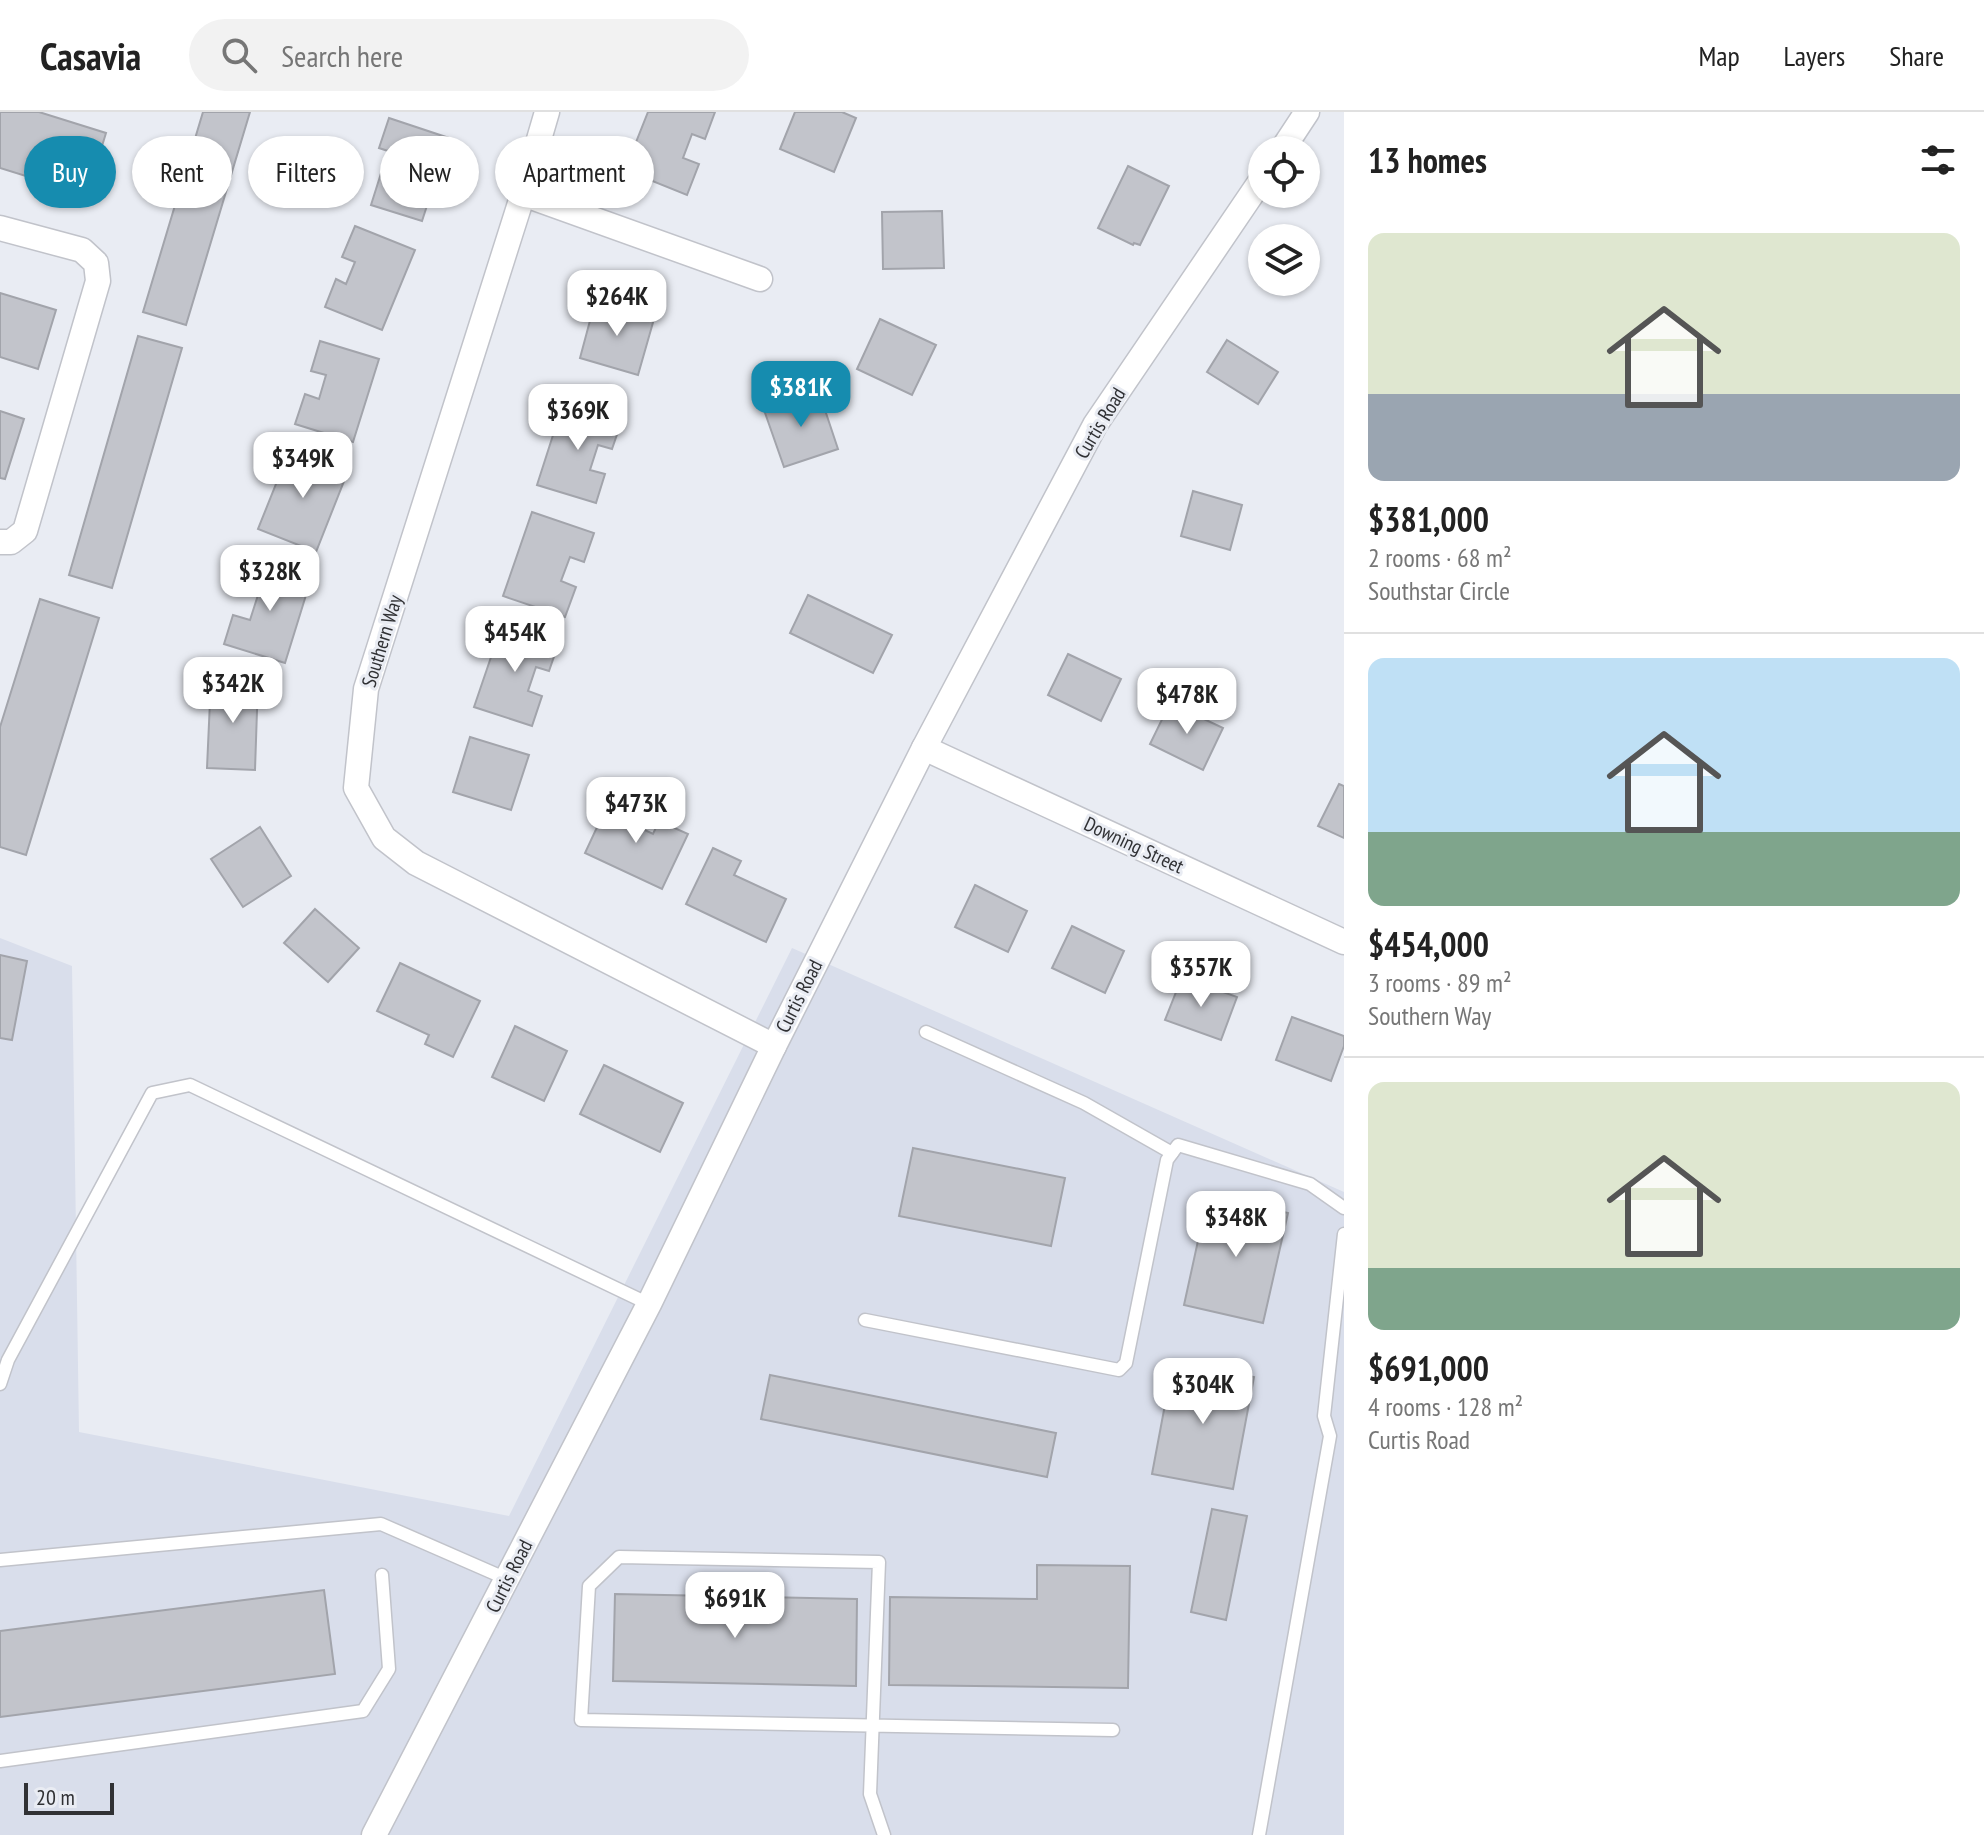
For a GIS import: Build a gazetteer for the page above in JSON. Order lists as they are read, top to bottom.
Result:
{
  "streets": {
    "street": ["Curtis Road", "Southern Way", "Downing Street"]
  },
  "crossings": [
    ["Curtis Road", "Southern Way"],
    ["Curtis Road", "Downing Street"]
  ],
  "scale_bar": "20 m",
  "page": {
    "header": "Casavia",
    "search": "Search here",
    "nav": ["Map", "Layers", "Share"],
    "heading": "13 homes",
    "chip": [
      "Buy",
      "Rent",
      "Filters",
      "New",
      "Apartment"
    ],
    "list": [
      {
        "name": "$381,000",
        "note": "2 rooms · 68 m² · Southstar Circle"
      },
      {
        "name": "$454,000",
        "note": "3 rooms · 89 m² · Southern Way"
      },
      {
        "name": "$691,000",
        "note": "4 rooms · 128 m² · Curtis Road"
      }
    ],
    "price": [
      "$264K",
      "$381K",
      "$369K",
      "$349K",
      "$328K",
      "$454K",
      "$342K",
      "$478K",
      "$473K",
      "$357K",
      "$348K",
      "$304K",
      "$691K"
    ],
    "scale": "20 m"
  }
}
